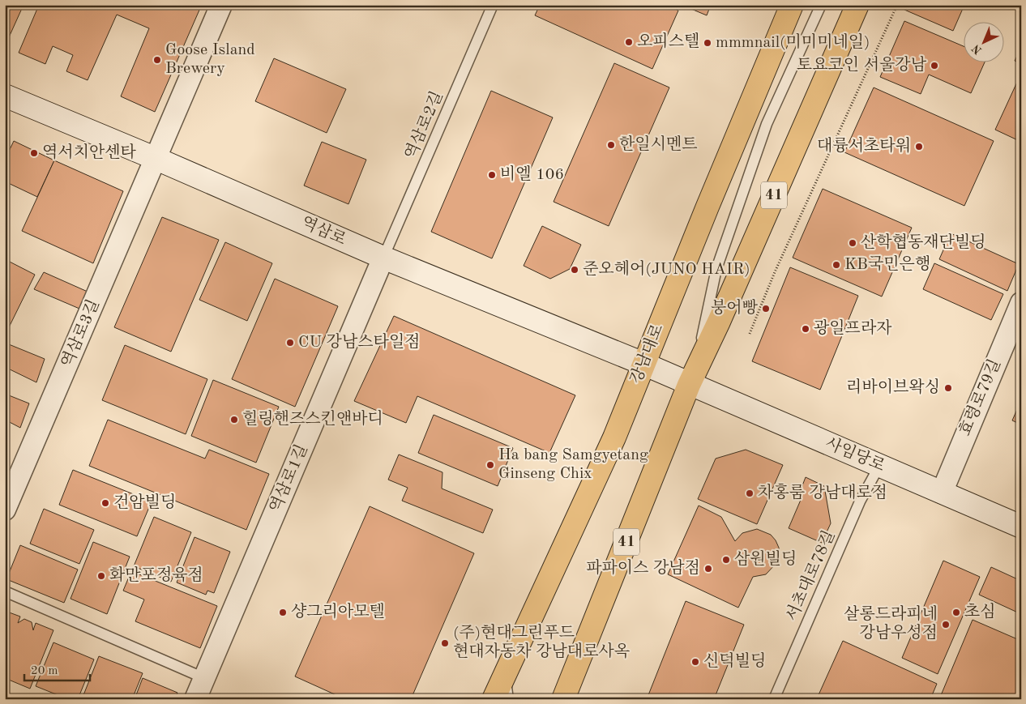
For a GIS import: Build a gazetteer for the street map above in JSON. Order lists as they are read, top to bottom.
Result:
{
  "streets": {
    "main road": [
      "41",
      "역삼로",
      "강남대로",
      "사임당로"
    ],
    "street": ["역삼로3길", "효령로79길", "역삼로1길"],
    "lane": ["역삼로2길", "서초대로78길"]
  },
  "crossings": [
    ["역삼로2길", "역삼로"],
    ["역삼로2길", "역삼로1길"],
    ["41", "사임당로"],
    ["역삼로", "역삼로3길"],
    ["역삼로", "강남대로"],
    ["역삼로", "사임당로"],
    ["역삼로", "역삼로1길"],
    ["강남대로", "사임당로"],
    ["효령로79길", "사임당로"],
    ["사임당로", "서초대로78길"]
  ],
  "places": [
    "오피스텔",
    "mmmnail(미미미네일)",
    "Goose Island Brewery",
    "토요코인 서울강남",
    "한일시멘트",
    "대륭서초타워",
    "역서치안센타",
    "비엘 106",
    "산학협동재단빌딩",
    "KB국민은행",
    "준오헤어(JUNO HAIR)",
    "붕어빵",
    "광일프라자",
    "CU 강남스타일점",
    "리바이브왁싱",
    "힐링핸즈스킨앤바디",
    "Ha bang Samgyetang Ginseng Chix",
    "차홍룸 강남대로점",
    "건암빌딩",
    "삼원빌딩",
    "파파이스 강남점",
    "화만포정육점",
    "샹그리아모텔",
    "초심",
    "살롱드라피네 강남우성점",
    "(주)현대그린푸드 현대자동차 강남대로사옥",
    "신덕빌딩"
  ],
  "scale_bar": "20 m",
  "north": "bottom left"
}
